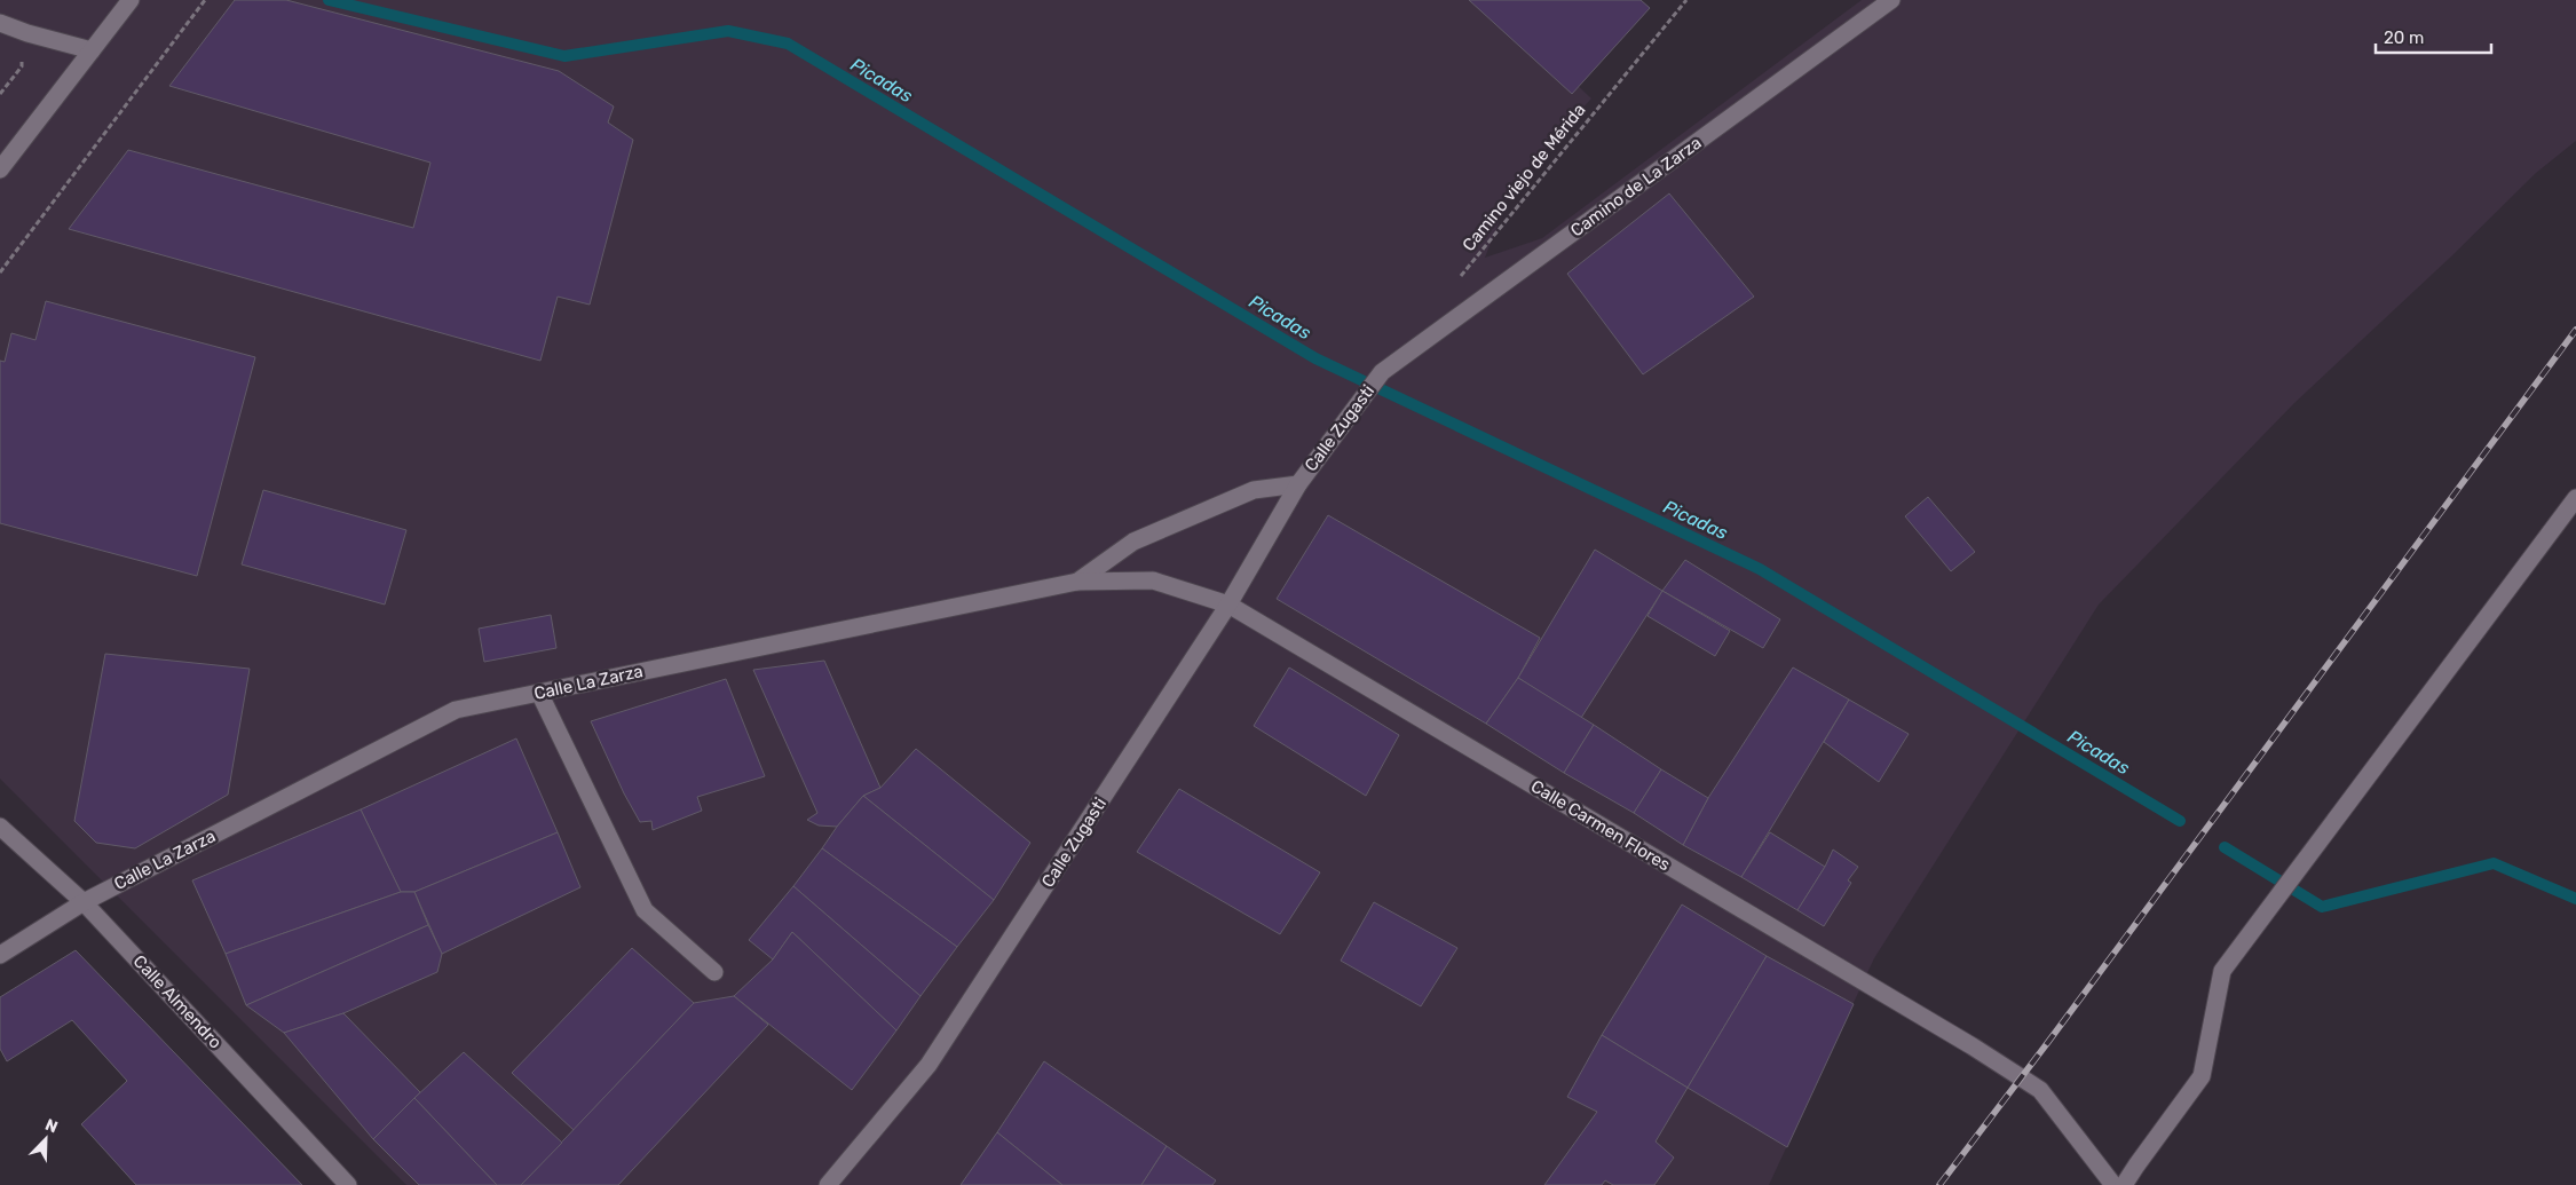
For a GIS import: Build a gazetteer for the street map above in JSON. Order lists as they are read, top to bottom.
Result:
{
  "streets": {
    "street": [
      "Camino de La Zarza",
      "Calle Zugasti",
      "Calle La Zarza",
      "Calle Carmen Flores",
      "Calle Almendro"
    ],
    "path": ["Camino viejo de Mérida"]
  },
  "crossings": [
    ["Camino de La Zarza", "Calle Zugasti"],
    ["Calle Zugasti", "Calle La Zarza"],
    ["Calle Zugasti", "Calle Carmen Flores"],
    ["Calle La Zarza", "Calle Carmen Flores"],
    ["Calle La Zarza", "Calle Almendro"]
  ],
  "water": ["Picadas"],
  "scale_bar": "20 m",
  "north": "top right"
}
